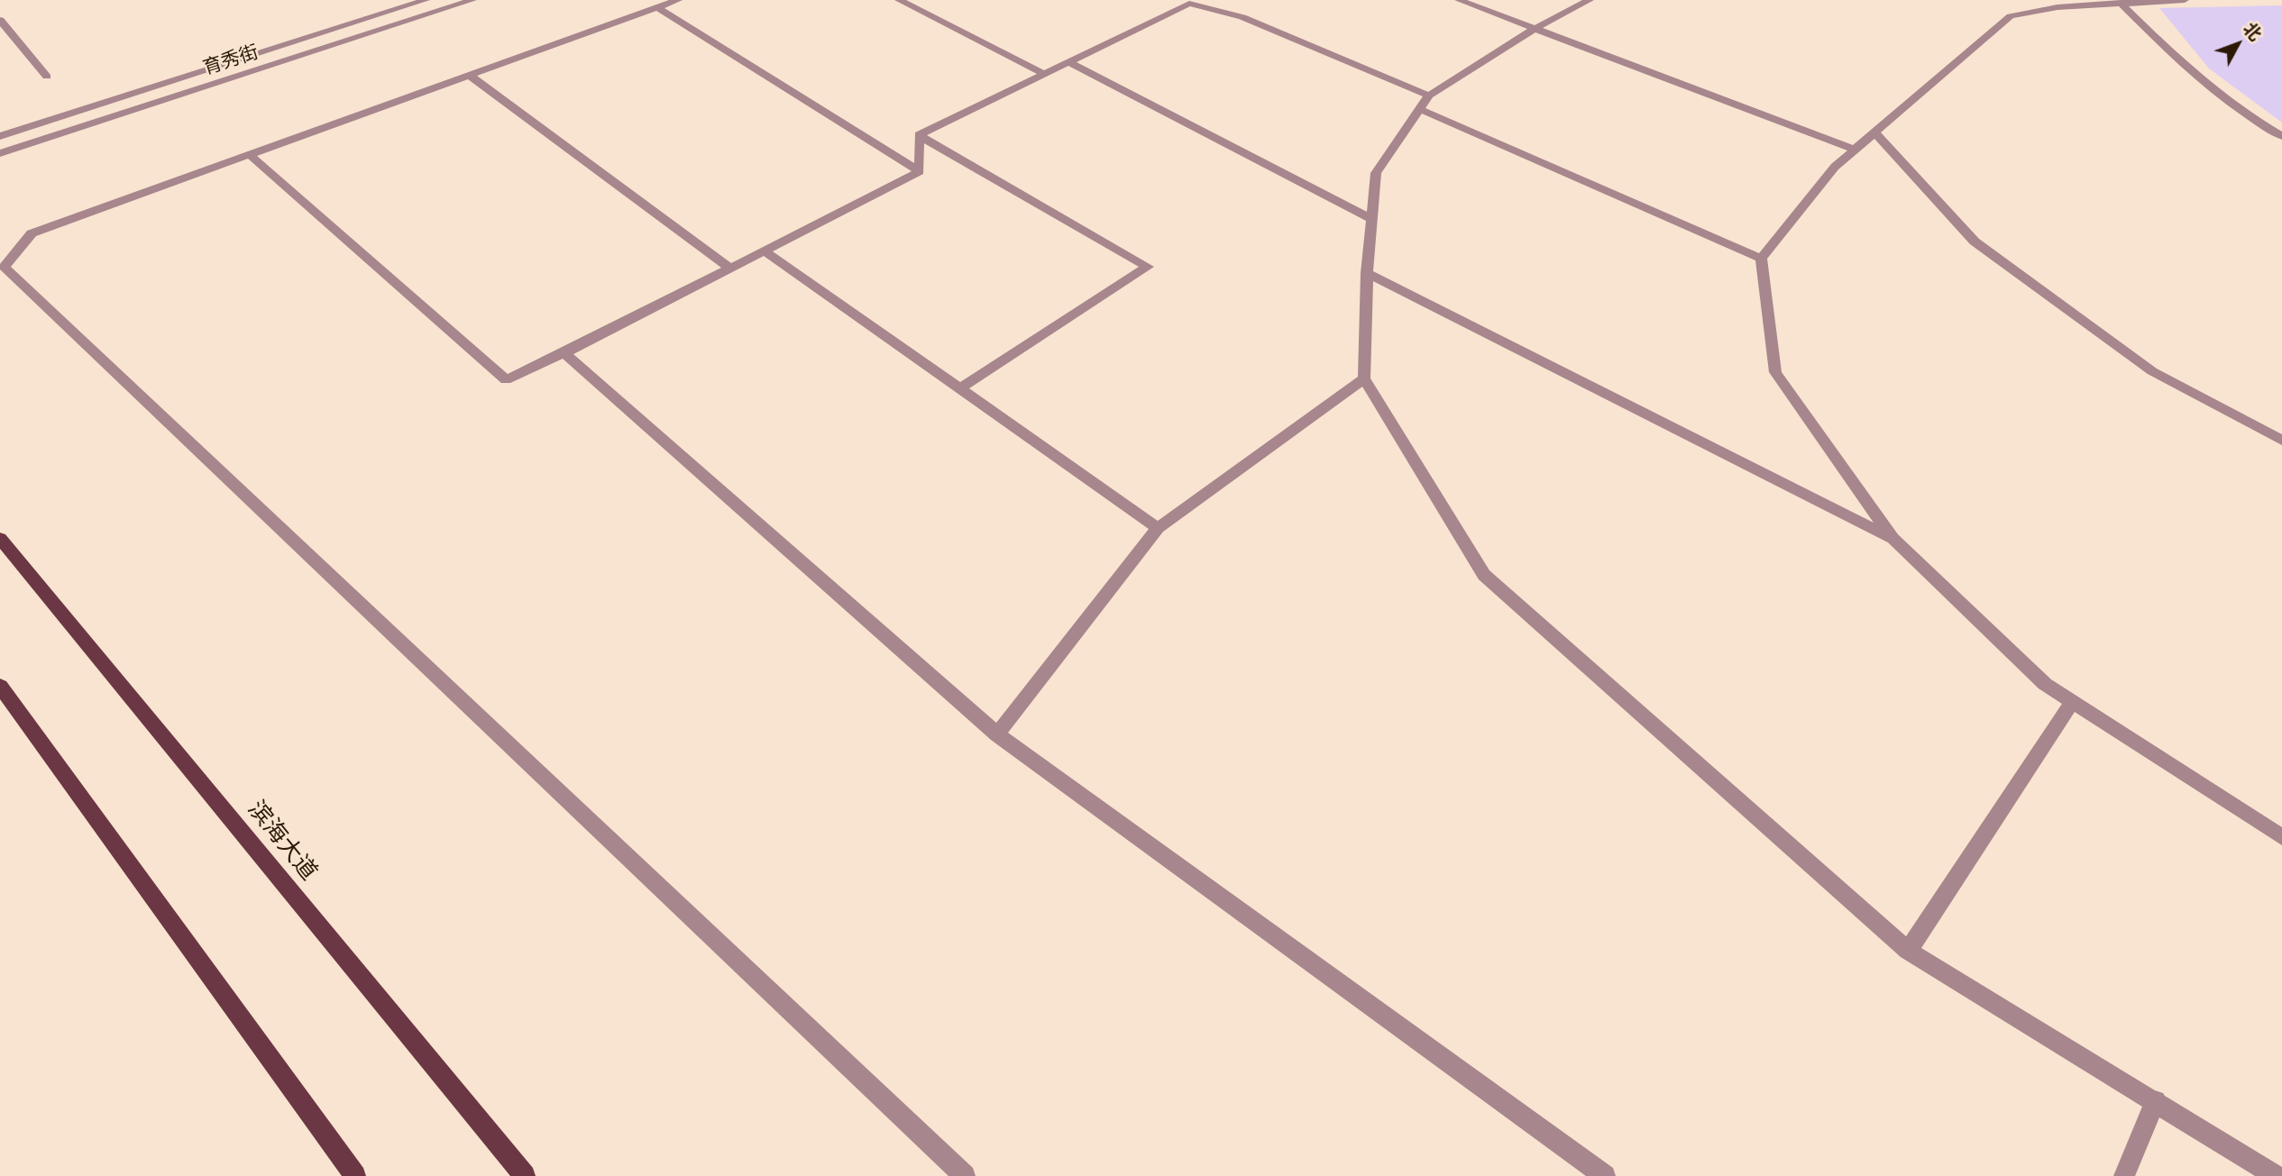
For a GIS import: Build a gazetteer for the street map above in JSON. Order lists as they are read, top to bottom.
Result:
{
  "streets": {
    "main road": ["滨海大道"],
    "street": ["育秀街"]
  },
  "north": "top right"
}
